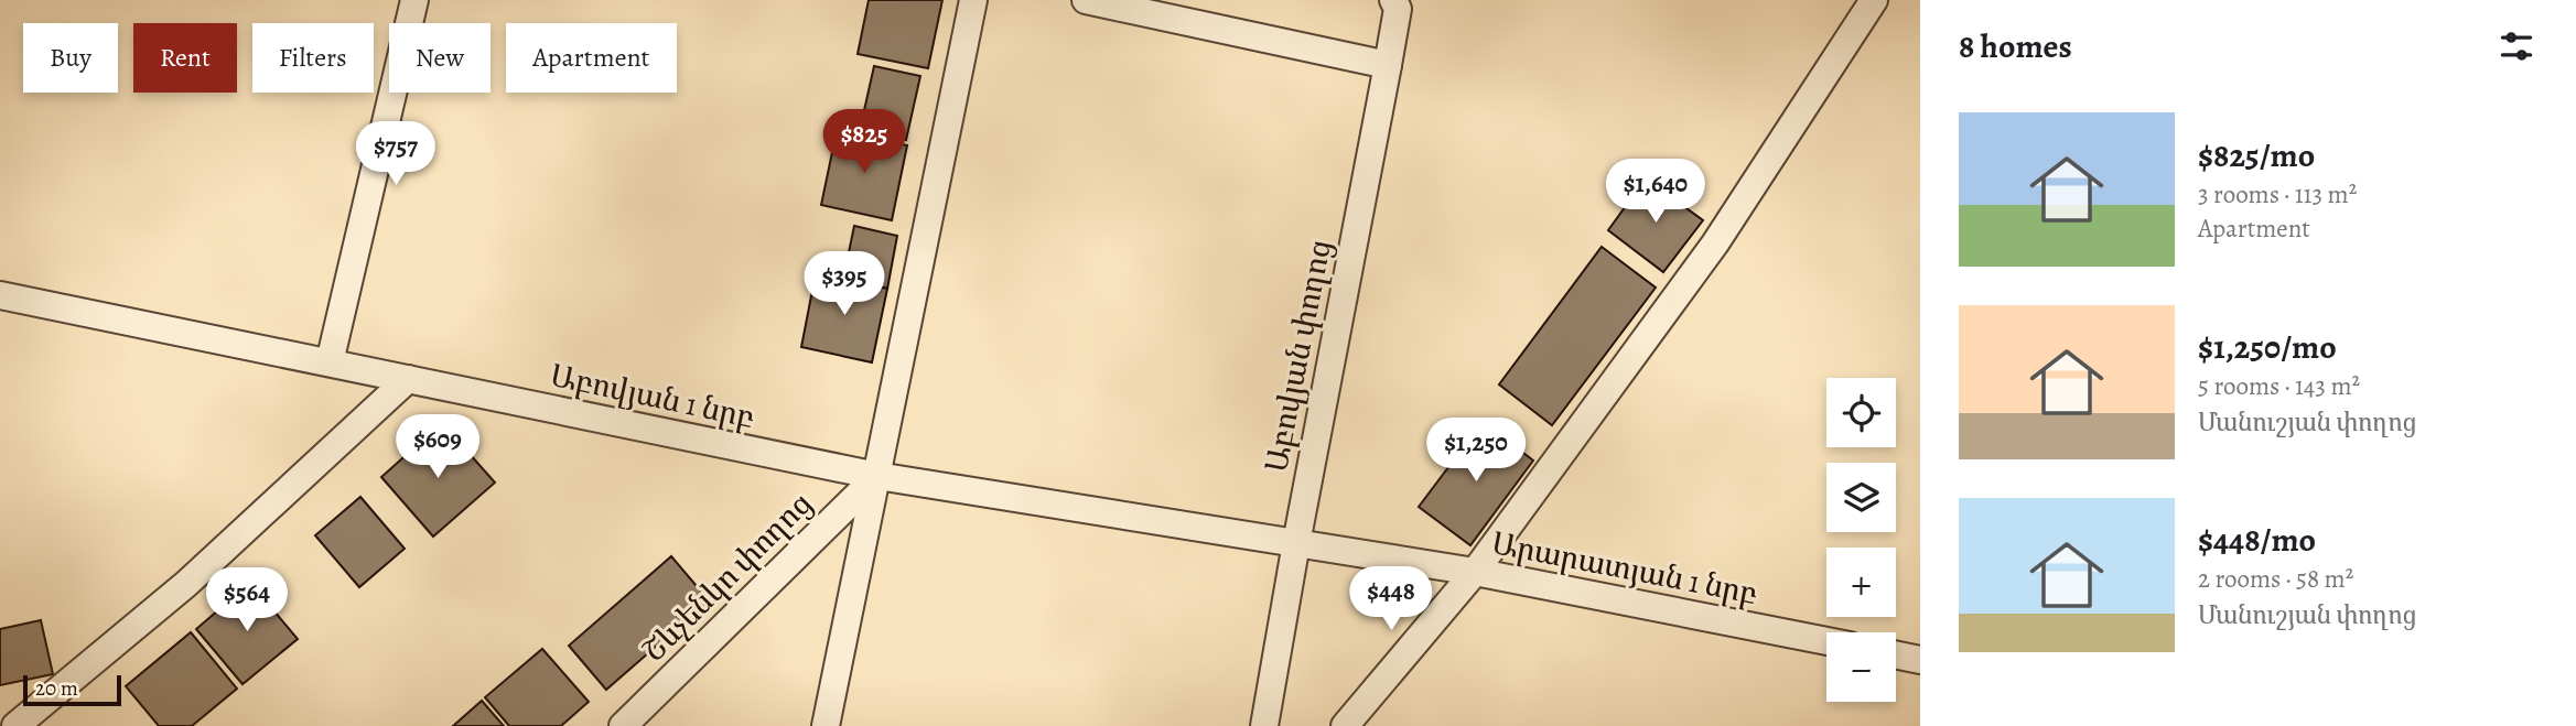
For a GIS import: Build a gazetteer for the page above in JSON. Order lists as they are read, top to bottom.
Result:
{
  "streets": {
    "street": [
      "Աբովյան փողոց",
      "Աբովյան 1 նրբ",
      "Արարատյան 1 նրբ",
      "Շևչենկո փողոց"
    ]
  },
  "crossings": [
    ["Աբովյան փողոց", "Աբովյան 1 նրբ"],
    ["Աբովյան փողոց", "Արարատյան 1 նրբ"],
    ["Աբովյան 1 նրբ", "Արարատյան 1 նրբ"],
    ["Աբովյան 1 նրբ", "Շևչենկո փողոց"]
  ],
  "scale_bar": "20 m",
  "page": {
    "heading": "8 homes",
    "chip": [
      "Buy",
      "Rent",
      "Filters",
      "New",
      "Apartment"
    ],
    "list": [
      {
        "name": "$825/mo",
        "note": "3 rooms · 113 m² · Apartment"
      },
      {
        "name": "$1,250/mo",
        "note": "5 rooms · 143 m² · Մանուշյան փողոց"
      },
      {
        "name": "$448/mo",
        "note": "2 rooms · 58 m² · Մանուշյան փողոց"
      }
    ],
    "price": [
      "$825",
      "$757",
      "$1,640",
      "$395",
      "$609",
      "$1,250",
      "$448",
      "$564"
    ],
    "map_buttons": ["+", "−"],
    "scale": "20 m"
  }
}
